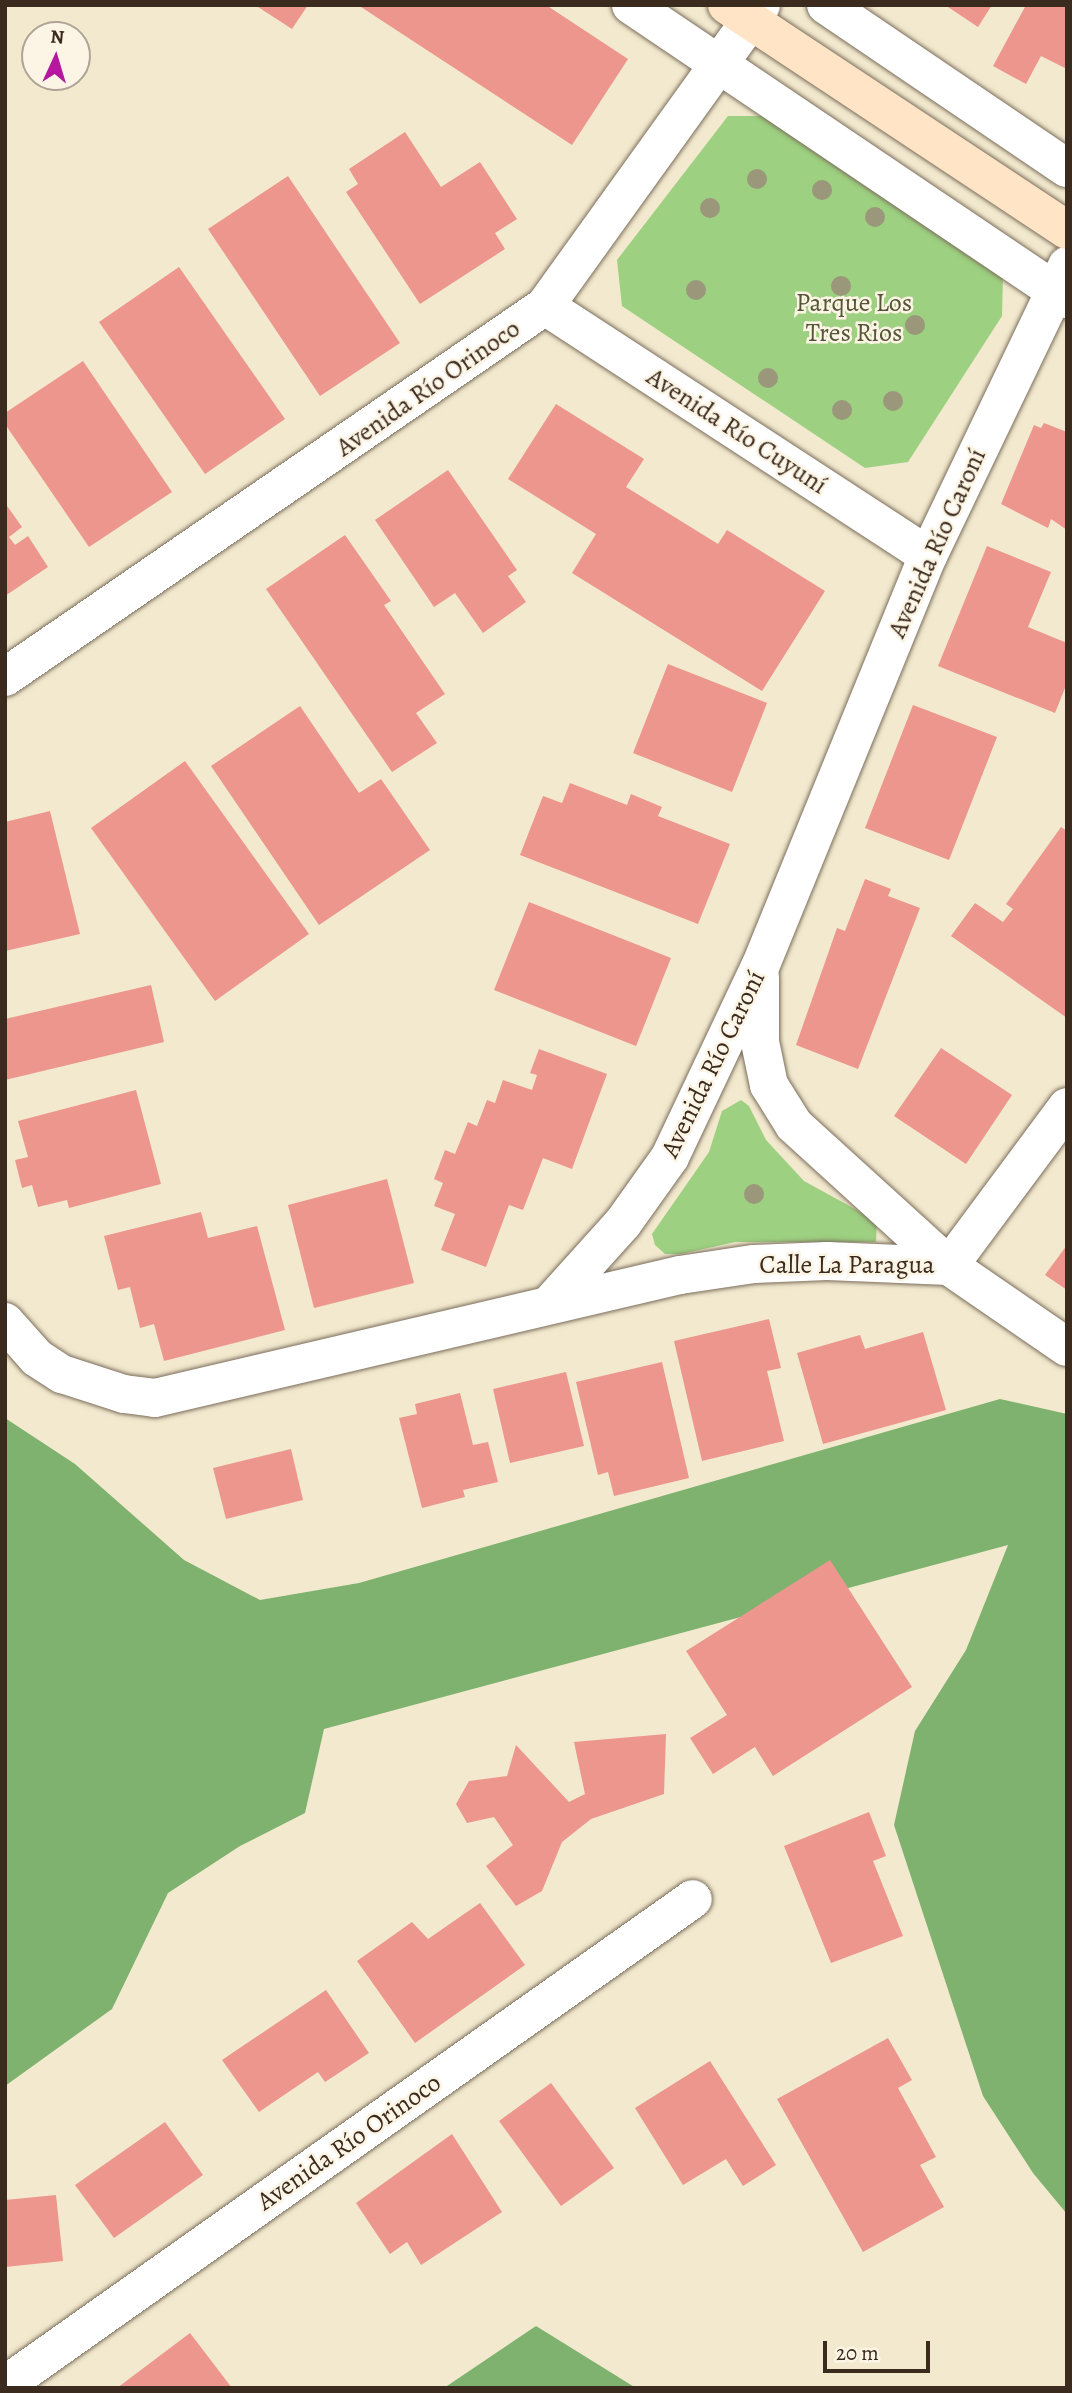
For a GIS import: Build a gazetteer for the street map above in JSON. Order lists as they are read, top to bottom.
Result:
{
  "streets": {
    "street": [
      "Avenida Río Orinoco",
      "Avenida Río Cuyuní",
      "Avenida Río Caroní",
      "Calle La Paragua"
    ]
  },
  "crossings": [
    ["Avenida Río Orinoco", "Avenida Río Cuyuní"],
    ["Avenida Río Cuyuní", "Avenida Río Caroní"],
    ["Avenida Río Caroní", "Calle La Paragua"]
  ],
  "parks": ["Parque Los Tres Rios"],
  "scale_bar": "20 m",
  "north": "top"
}
